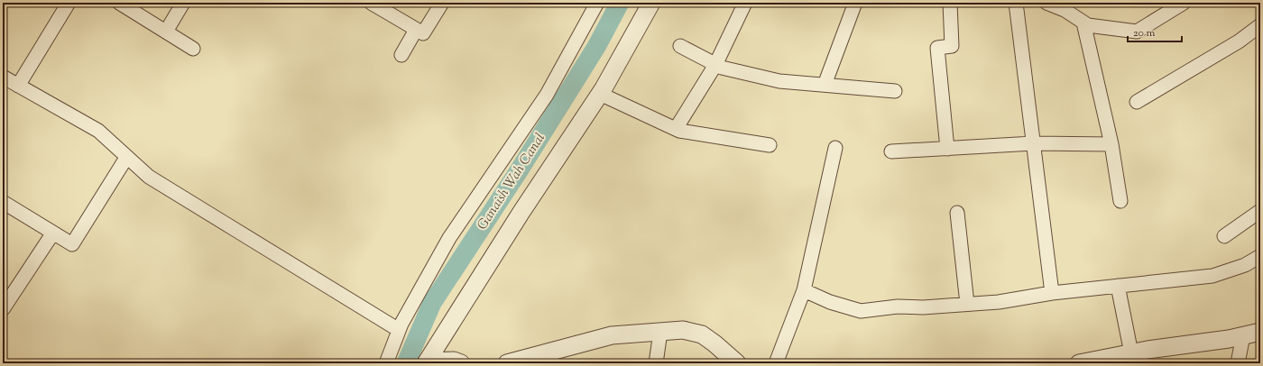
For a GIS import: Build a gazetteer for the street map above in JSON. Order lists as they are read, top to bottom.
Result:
{
  "water": ["Ganaish Wah Canal"],
  "scale_bar": "20 m"
}
